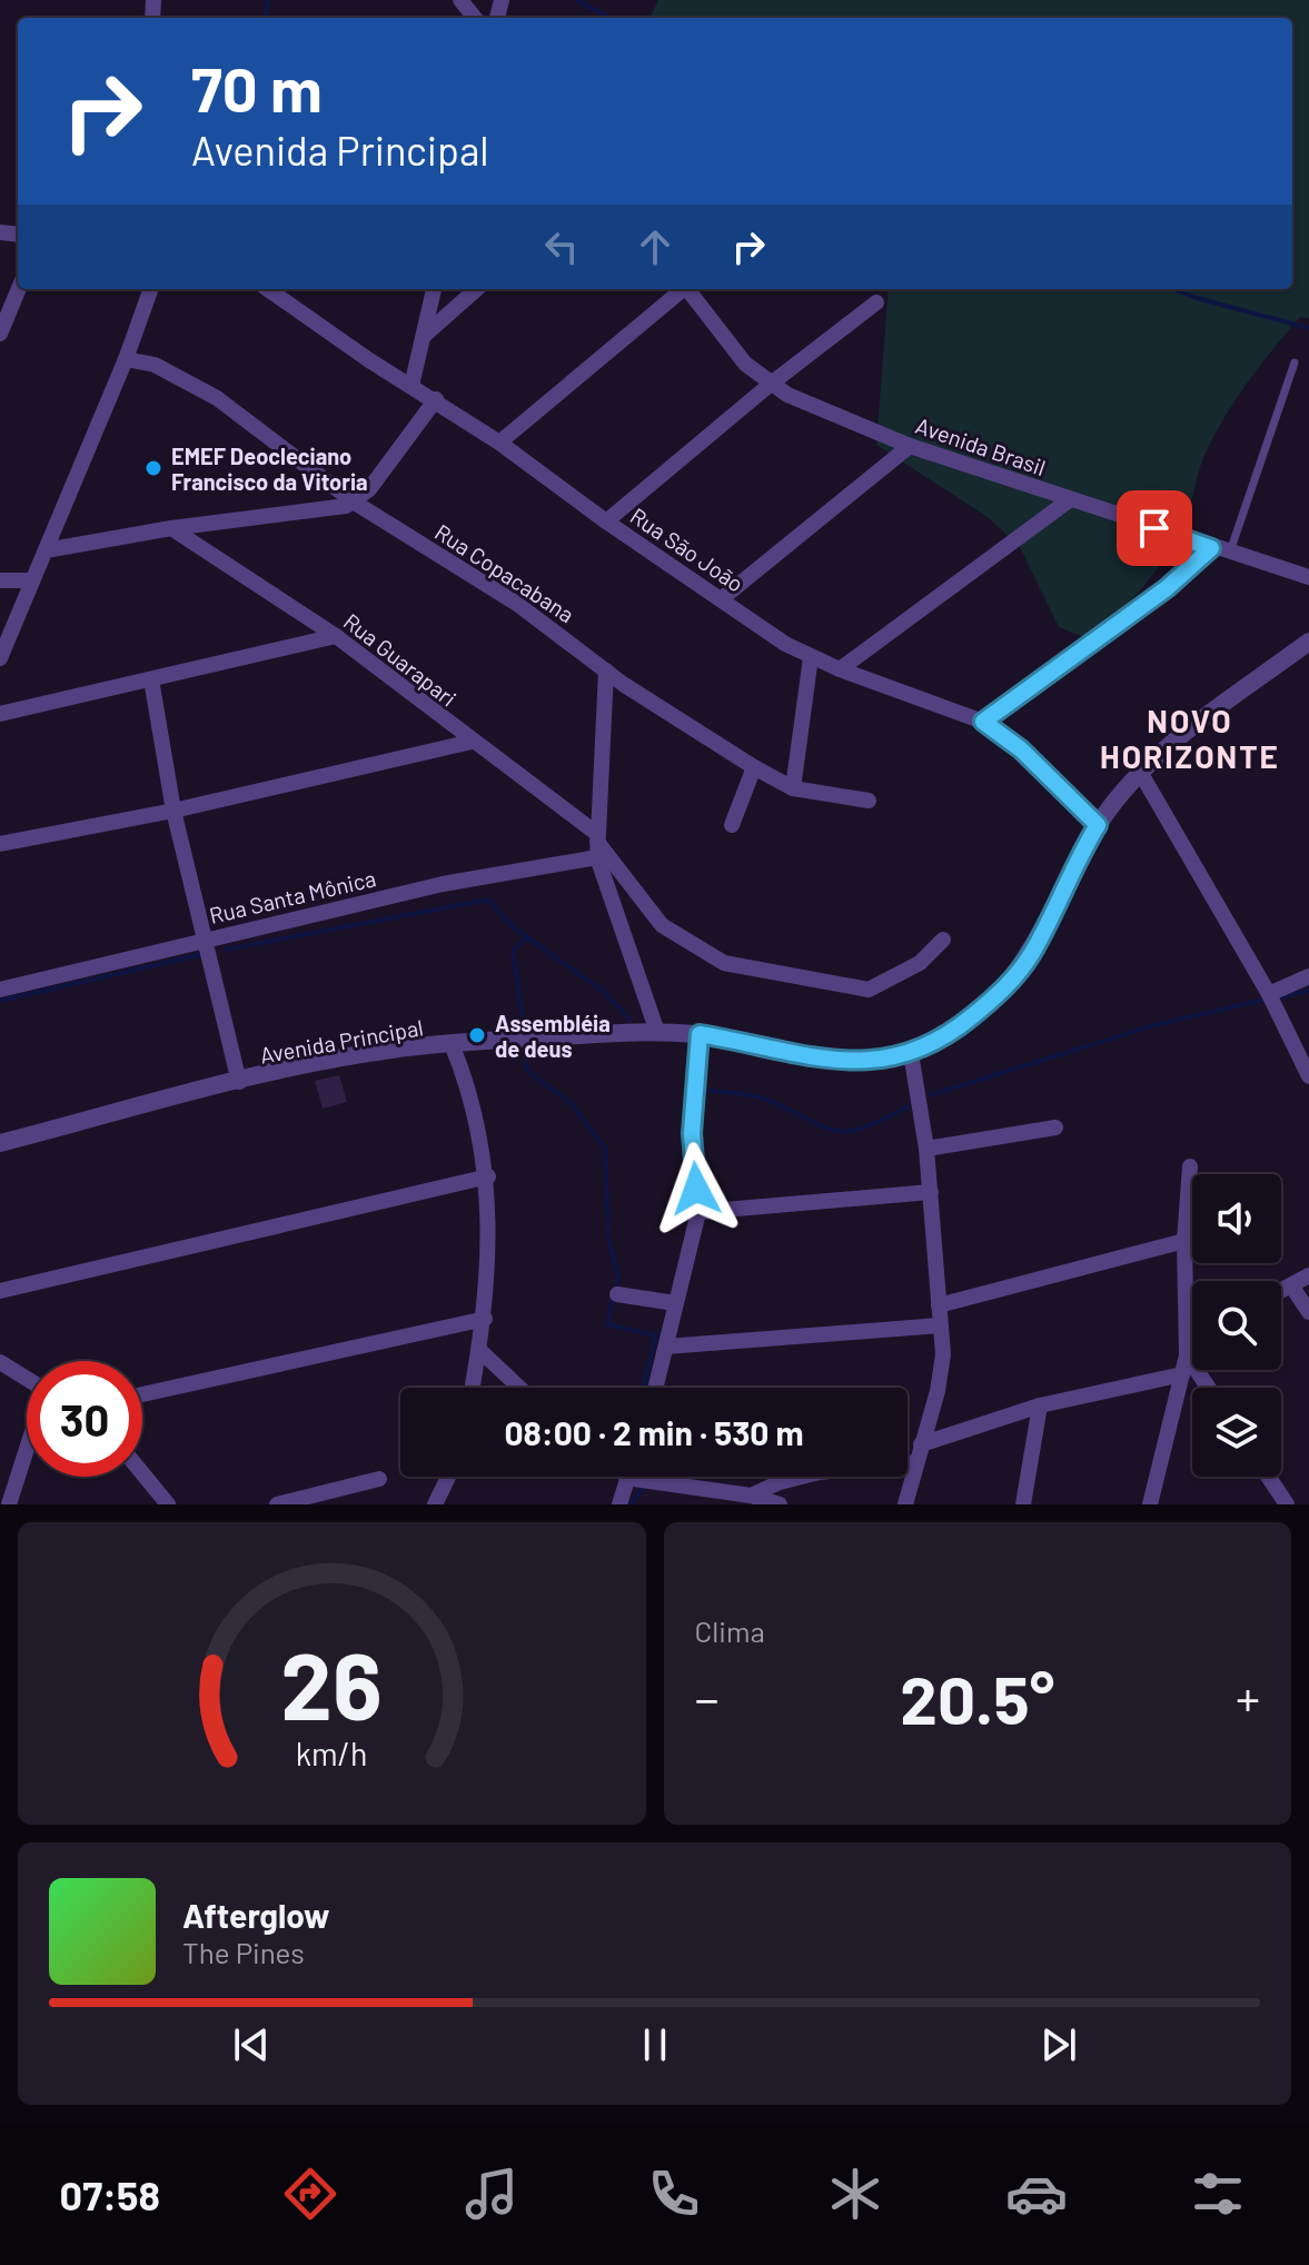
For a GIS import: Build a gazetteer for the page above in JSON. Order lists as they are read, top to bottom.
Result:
{
  "streets": {
    "street": [
      "Avenida Brasil",
      "Rua São João",
      "Rua Copacabana",
      "Rua Guarapari",
      "Rua Santa Mônica",
      "Avenida Principal"
    ]
  },
  "crossings": [
    ["Rua São João", "Avenida Principal"],
    ["Rua Guarapari", "Rua Santa Mônica"]
  ],
  "districts": ["NOVO HORIZONTE"],
  "places": ["EMEF Deocleciano Francisco da Vitoria", "Assembléia de deus"],
  "page": {
    "turn": ["70 m", "Avenida Principal"],
    "limit": "30",
    "trip": "08:00 · 2 min · 530 m",
    "tile": "Clima",
    "heat": ["−", "20.5°", "+"],
    "song": ["Afterglow", "The Pines"],
    "tabs": "07:58",
    "gauge": ["26", "km/h"]
  }
}
